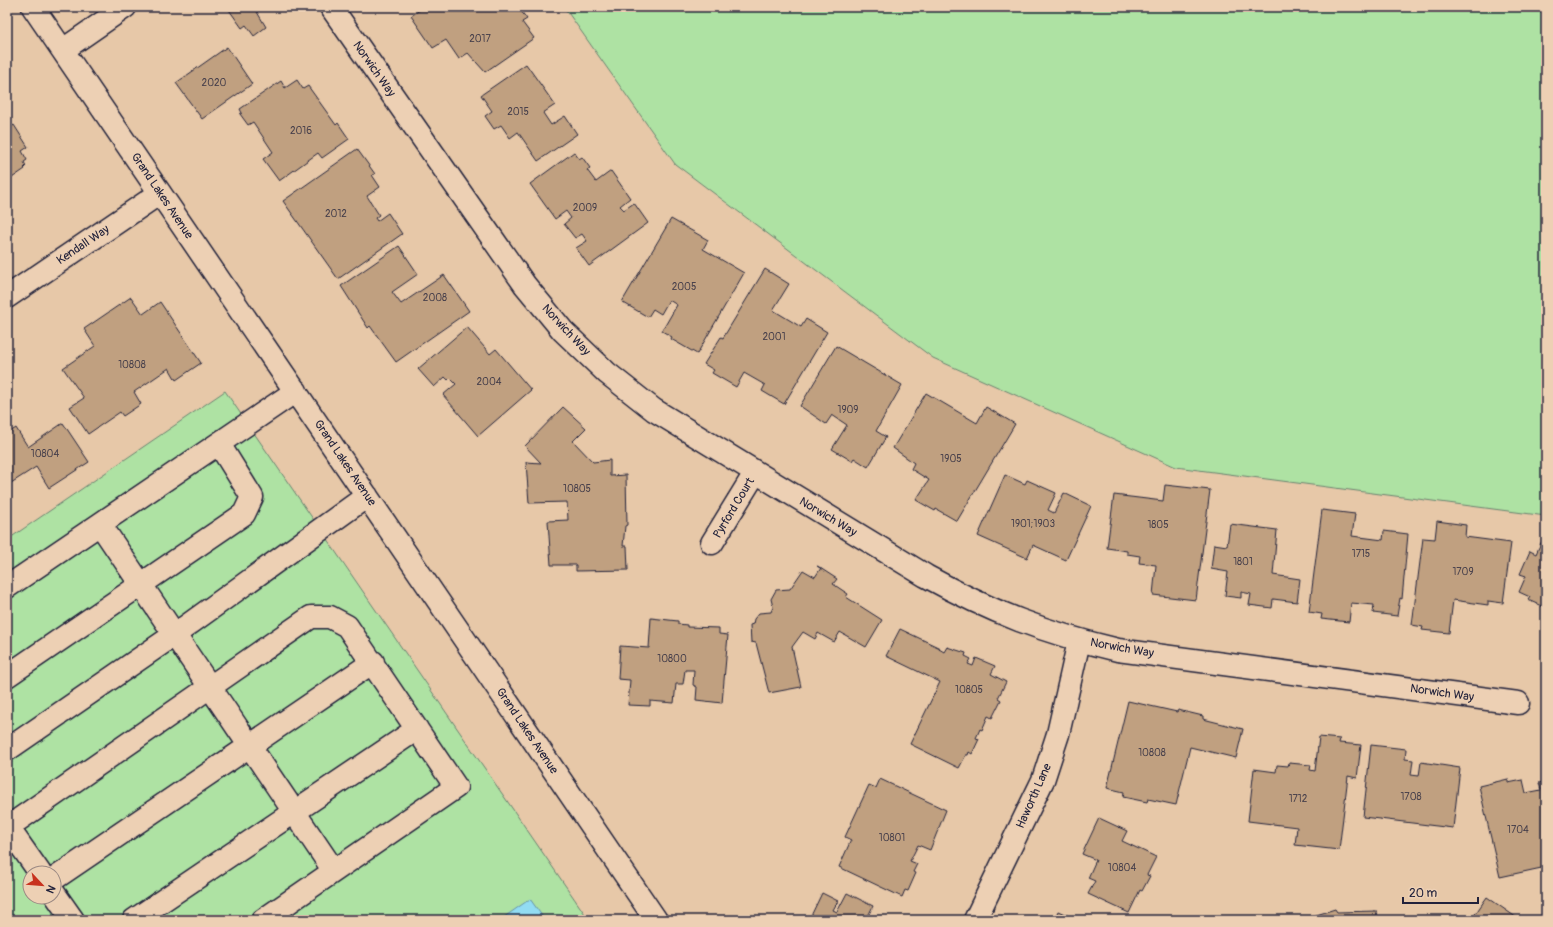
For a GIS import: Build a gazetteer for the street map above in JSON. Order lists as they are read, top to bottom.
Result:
{
  "streets": {
    "street": [
      "Norwich Way",
      "Grand Lakes Avenue",
      "Kendall Way",
      "Pyrford Court",
      "Haworth Lane"
    ]
  },
  "crossings": [
    ["Norwich Way", "Pyrford Court"],
    ["Norwich Way", "Haworth Lane"],
    ["Grand Lakes Avenue", "Kendall Way"]
  ],
  "house_numbers": [
    "2017",
    "2020",
    "2015",
    "2016",
    "2009",
    "2012",
    "2005",
    "2008",
    "2001",
    "10808",
    "2004",
    "1909",
    "10804",
    "1905",
    "10805",
    "1901;1903",
    "1805",
    "1715",
    "1801",
    "1709",
    "10800",
    "10805",
    "10808",
    "1708",
    "1712",
    "1704",
    "10801",
    "10804"
  ],
  "scale_bar": "20 m",
  "north": "bottom right"
}
